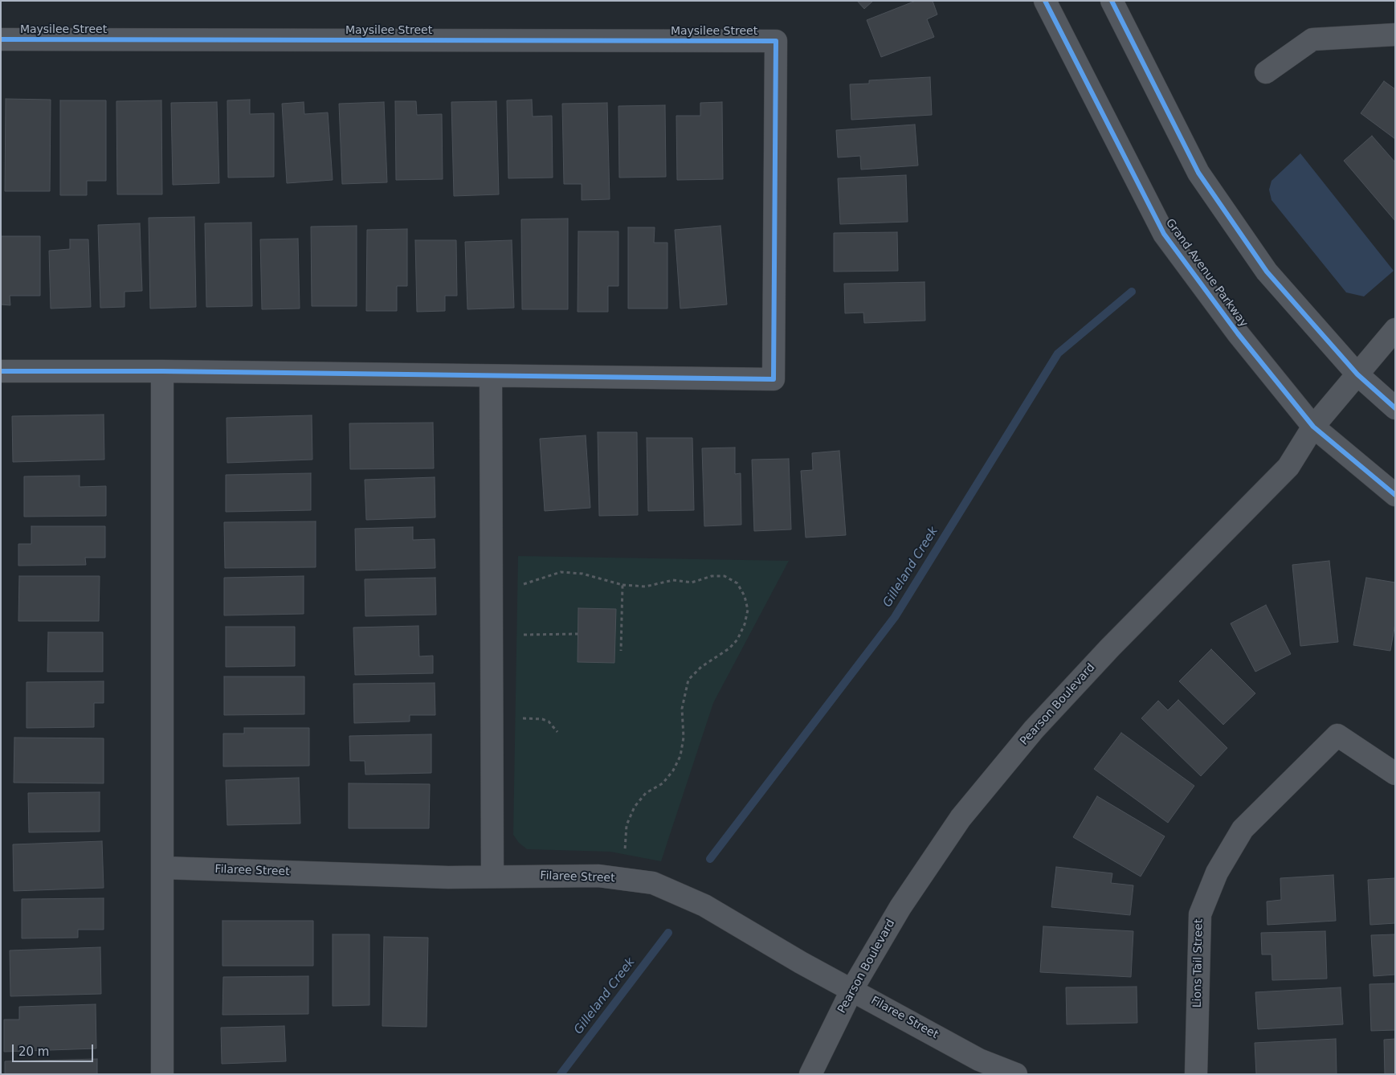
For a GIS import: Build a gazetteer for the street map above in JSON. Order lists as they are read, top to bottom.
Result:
{
  "streets": {
    "street": [
      "Maysilee Street",
      "Grand Avenue Parkway",
      "Pearson Boulevard",
      "Filaree Street",
      "Lions Tail Street"
    ]
  },
  "crossings": [
    ["Grand Avenue Parkway", "Pearson Boulevard"],
    ["Pearson Boulevard", "Filaree Street"]
  ],
  "water": ["Gilleland Creek"],
  "scale_bar": "20 m"
}
